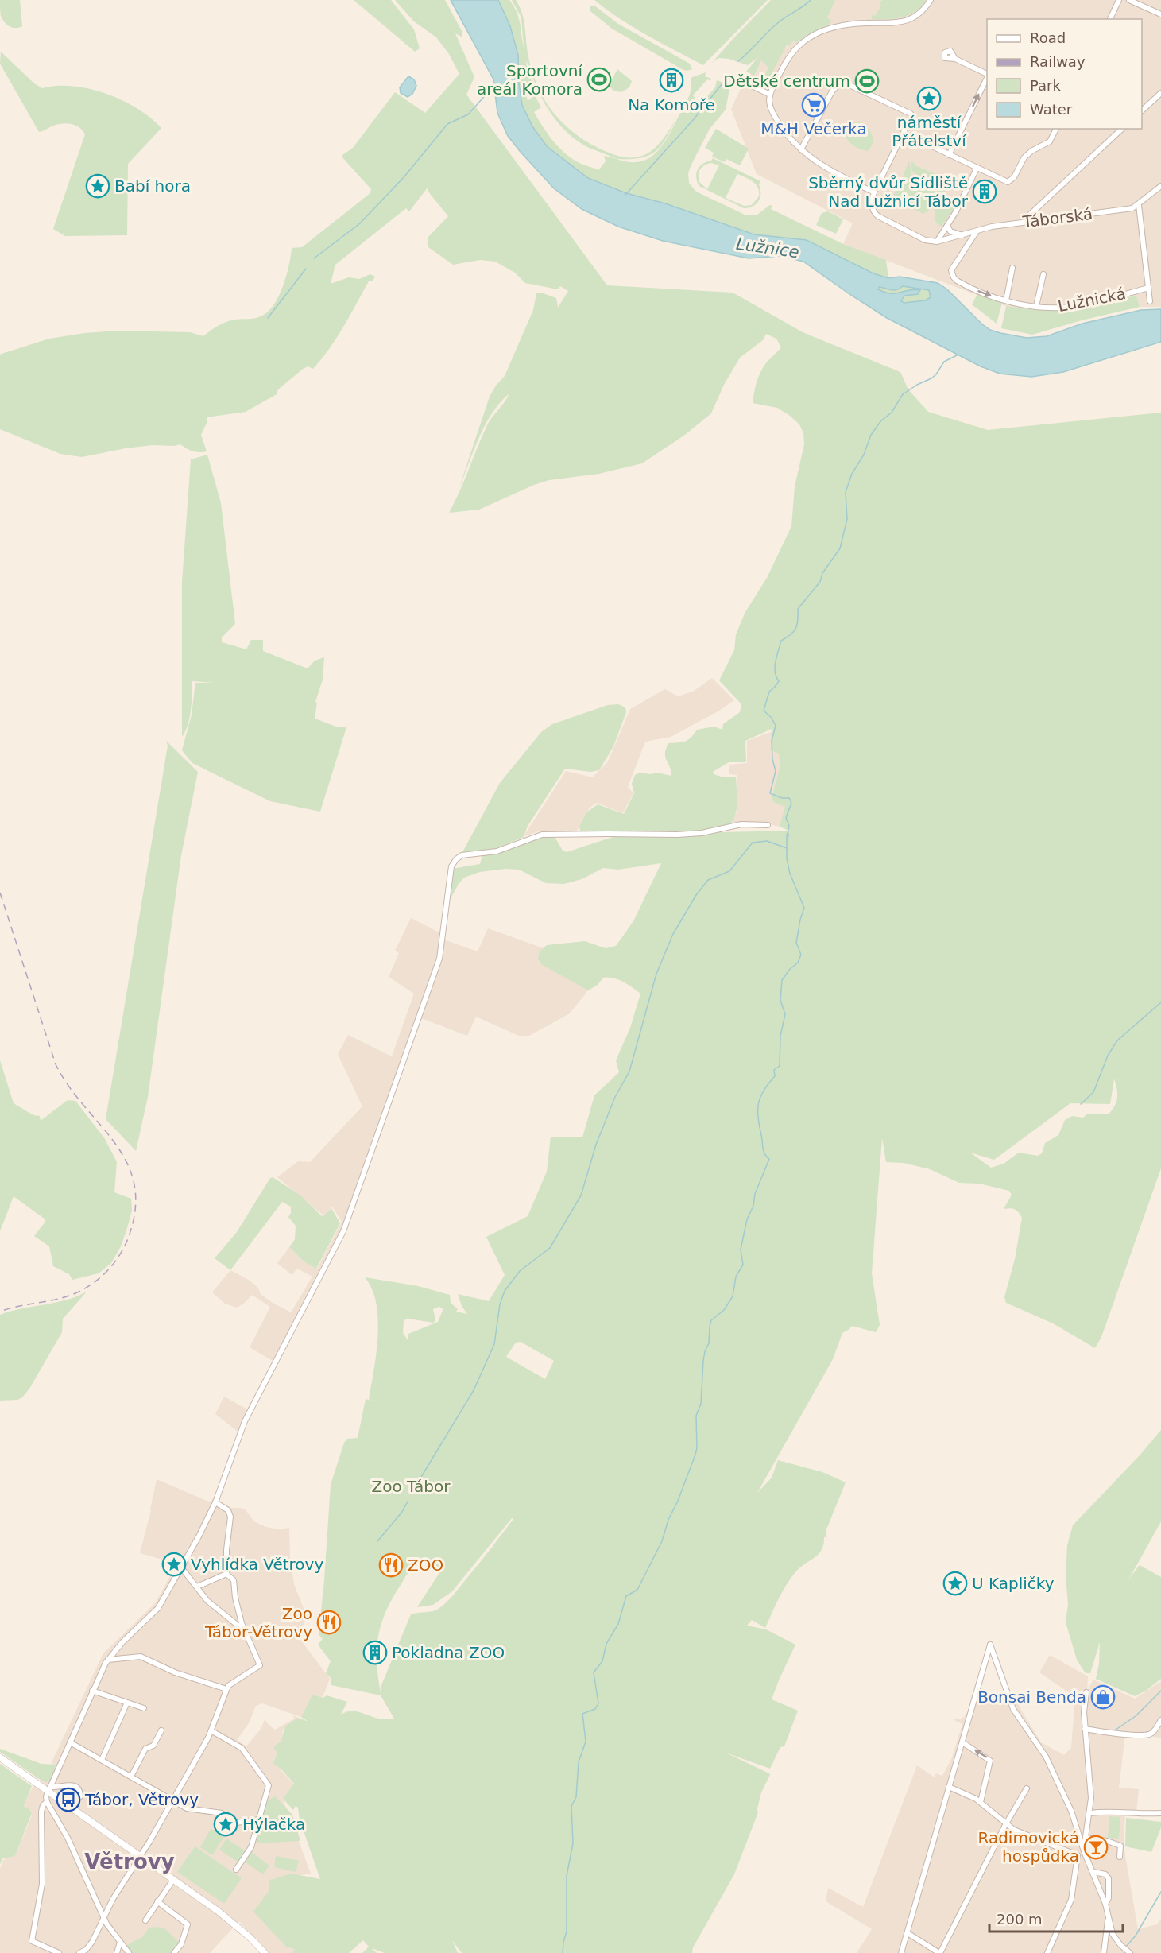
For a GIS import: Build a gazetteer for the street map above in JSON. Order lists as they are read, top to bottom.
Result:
{
  "streets": {
    "street": ["Táborská", "Lužnická"]
  },
  "crossings": [
    ["Táborská", "Lužnická"]
  ],
  "districts": ["Větrovy"],
  "water": ["Lužnice"],
  "parks": ["Zoo Tábor"],
  "places": {
    "sports": ["Sportovní areál Komora", "Dětské centrum"],
    "building": ["Na Komoře", "Sběrný dvůr Sídliště Nad Lužnicí Tábor", "Pokladna ZOO"],
    "place": [
      "náměstí Přátelství",
      "Babí hora",
      "Vyhlídka Větrovy",
      "U Kapličky",
      "Hýlačka"
    ],
    "supermarket": ["M&H Večerka"],
    "restaurant": ["ZOO", "Zoo Tábor-Větrovy"],
    "shop": ["Bonsai Benda"],
    "bus stop": ["Tábor, Větrovy"],
    "bar": ["Radimovická hospůdka"]
  },
  "legend": [
    "Road",
    "Railway",
    "Park",
    "Water"
  ],
  "scale_bar": "200 m"
}
